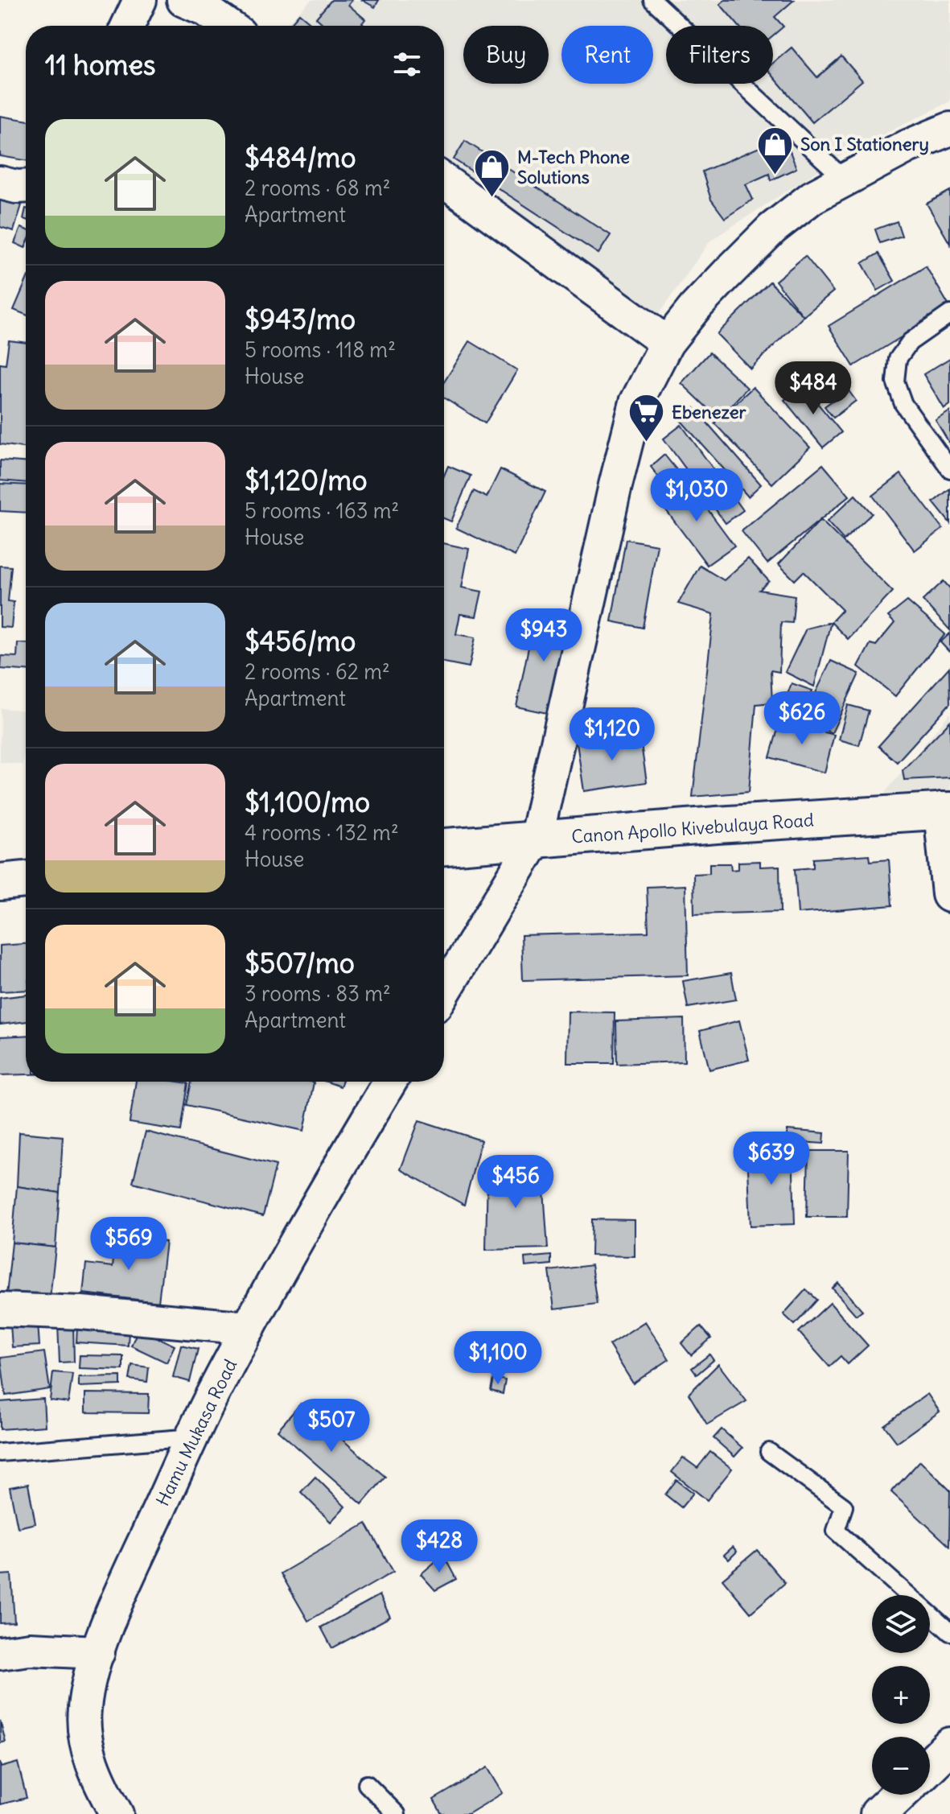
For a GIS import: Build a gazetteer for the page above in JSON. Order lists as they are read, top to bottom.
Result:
{
  "streets": {
    "main road": ["Canon Apollo Kivebulaya Road"],
    "street": ["Hamu Mukasa Road"]
  },
  "places": {
    "shop": ["Son I Stationery", "M-Tech Phone Solutions"],
    "supermarket": ["Ebenezer"]
  },
  "page": {
    "chip": ["Buy", "Rent", "Filters"],
    "heading": "11 homes",
    "list": [
      {
        "name": "$484/mo",
        "note": "2 rooms · 68 m² · Apartment"
      },
      {
        "name": "$943/mo",
        "note": "5 rooms · 118 m² · House"
      },
      {
        "name": "$1,120/mo",
        "note": "5 rooms · 163 m² · House"
      },
      {
        "name": "$456/mo",
        "note": "2 rooms · 62 m² · Apartment"
      },
      {
        "name": "$1,100/mo",
        "note": "4 rooms · 132 m² · House"
      },
      {
        "name": "$507/mo",
        "note": "3 rooms · 83 m² · Apartment"
      }
    ],
    "price": [
      "$484",
      "$1,030",
      "$943",
      "$626",
      "$1,120",
      "$639",
      "$456",
      "$569",
      "$1,100",
      "$507",
      "$428"
    ],
    "map_buttons": ["+", "−"]
  }
}
